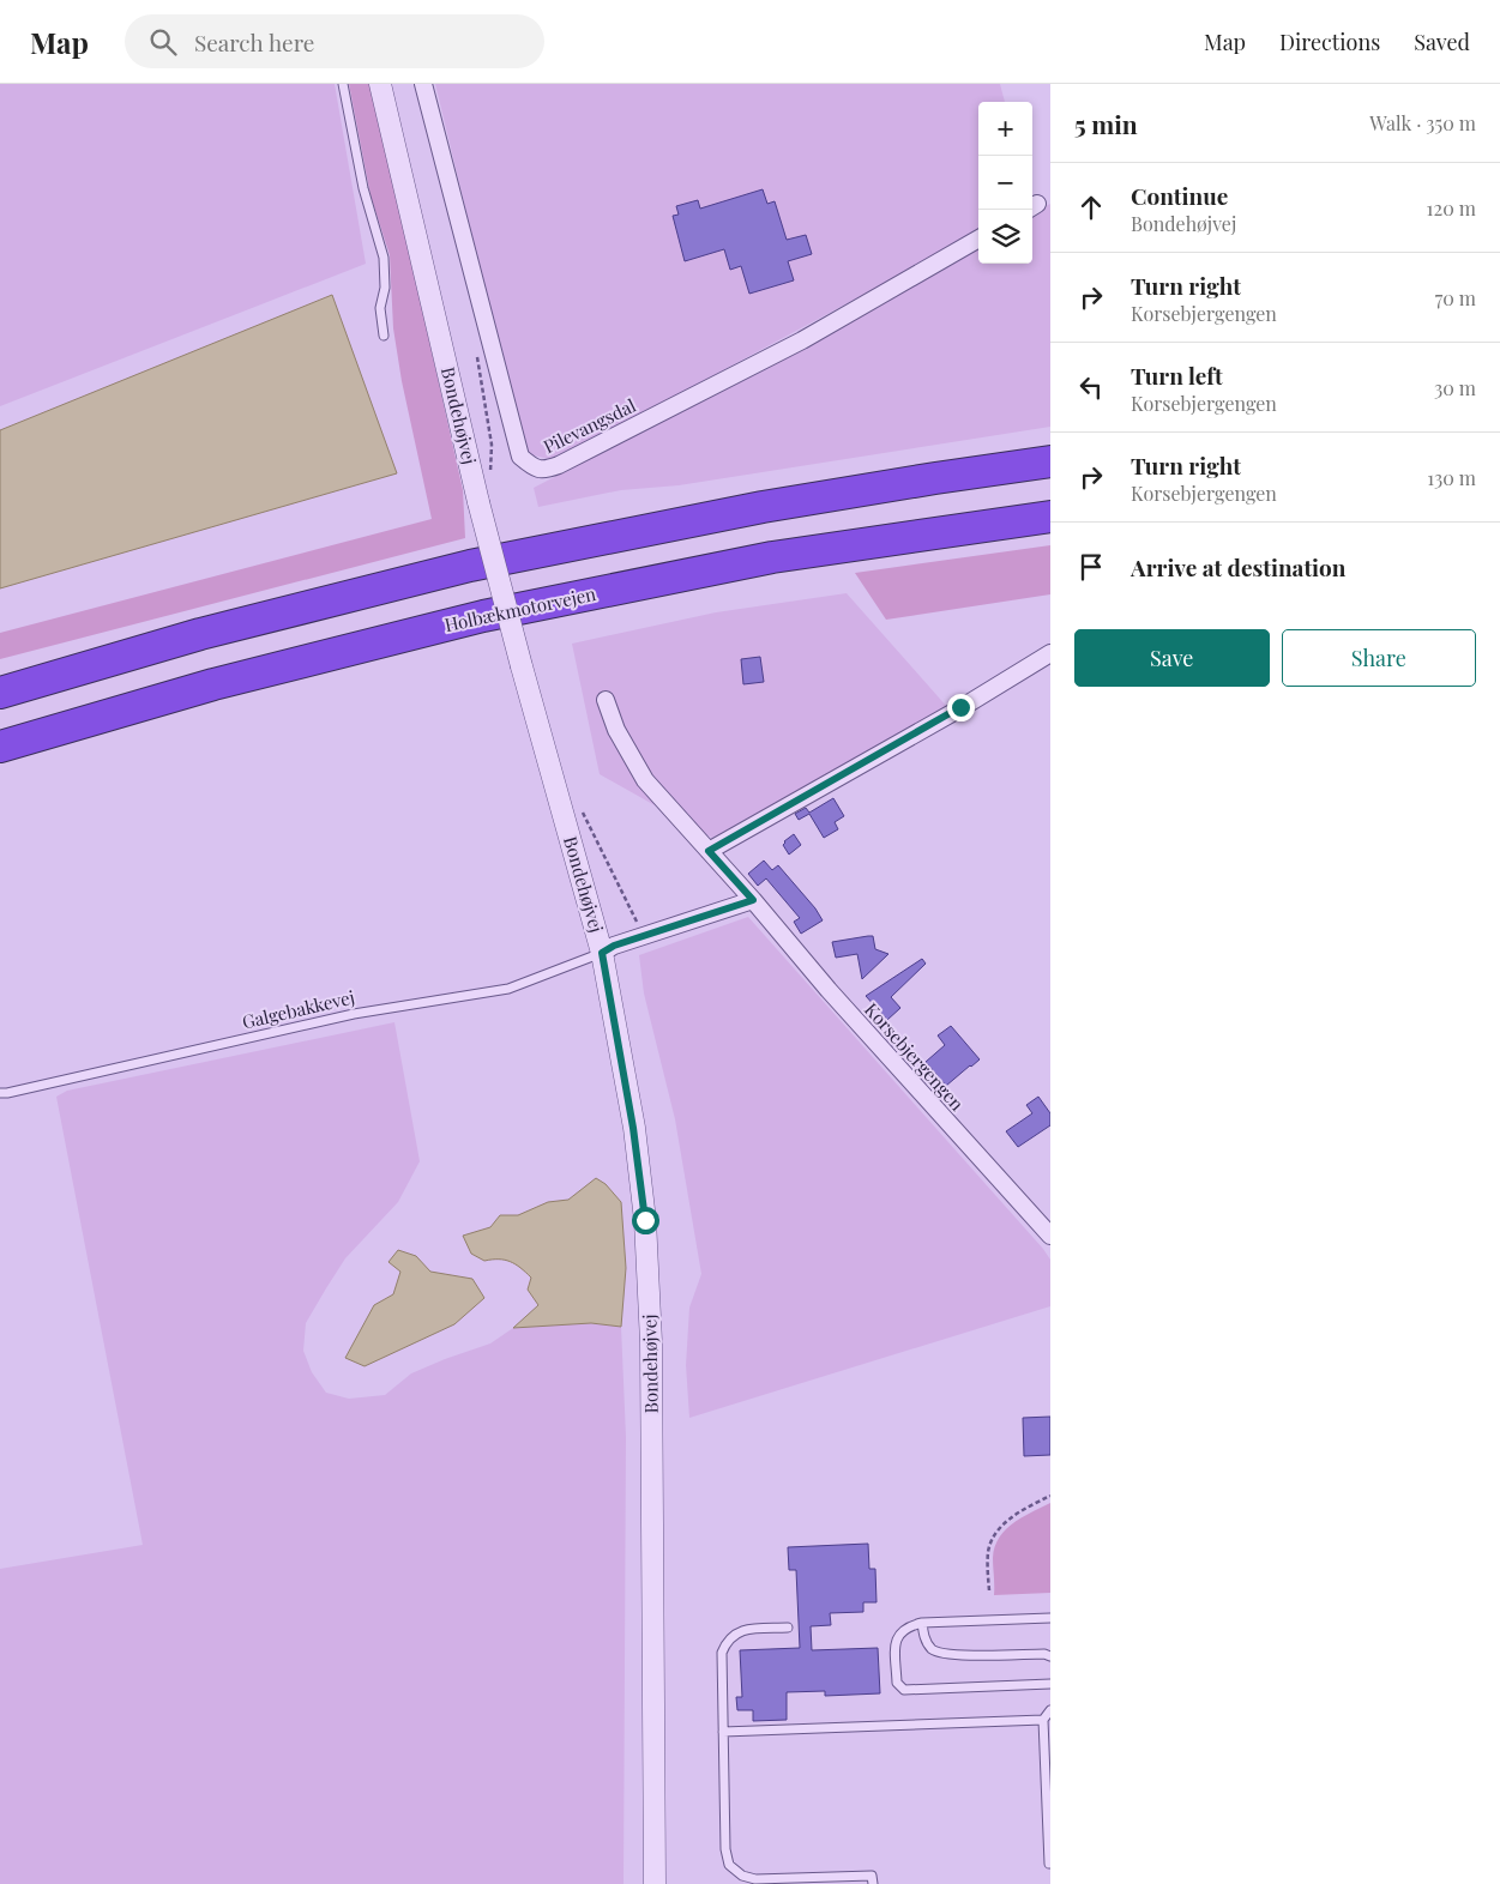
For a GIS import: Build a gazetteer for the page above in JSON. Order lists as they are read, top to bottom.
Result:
{
  "streets": {
    "highway": ["Holbækmotorvejen"],
    "street": ["Bondehøjvej", "Pilevangsdal", "Korsebjergengen"],
    "lane": ["Galgebakkevej"]
  },
  "crossings": [
    ["Bondehøjvej", "Galgebakkevej"]
  ],
  "page": {
    "header": "Map",
    "search": "Search here",
    "nav": ["Map", "Directions", "Saved"],
    "heading": ["5 min", "Walk · 350 m"],
    "map_buttons": ["+", "−"],
    "list": [
      ["Continue", "Bondehøjvej", "120 m"],
      ["Turn right", "Korsebjergengen", "70 m"],
      ["Turn left", "Korsebjergengen", "30 m"],
      ["Turn right", "Korsebjergengen", "130 m"],
      "Arrive at destination"
    ],
    "buttons": ["Save", "Share"]
  }
}
